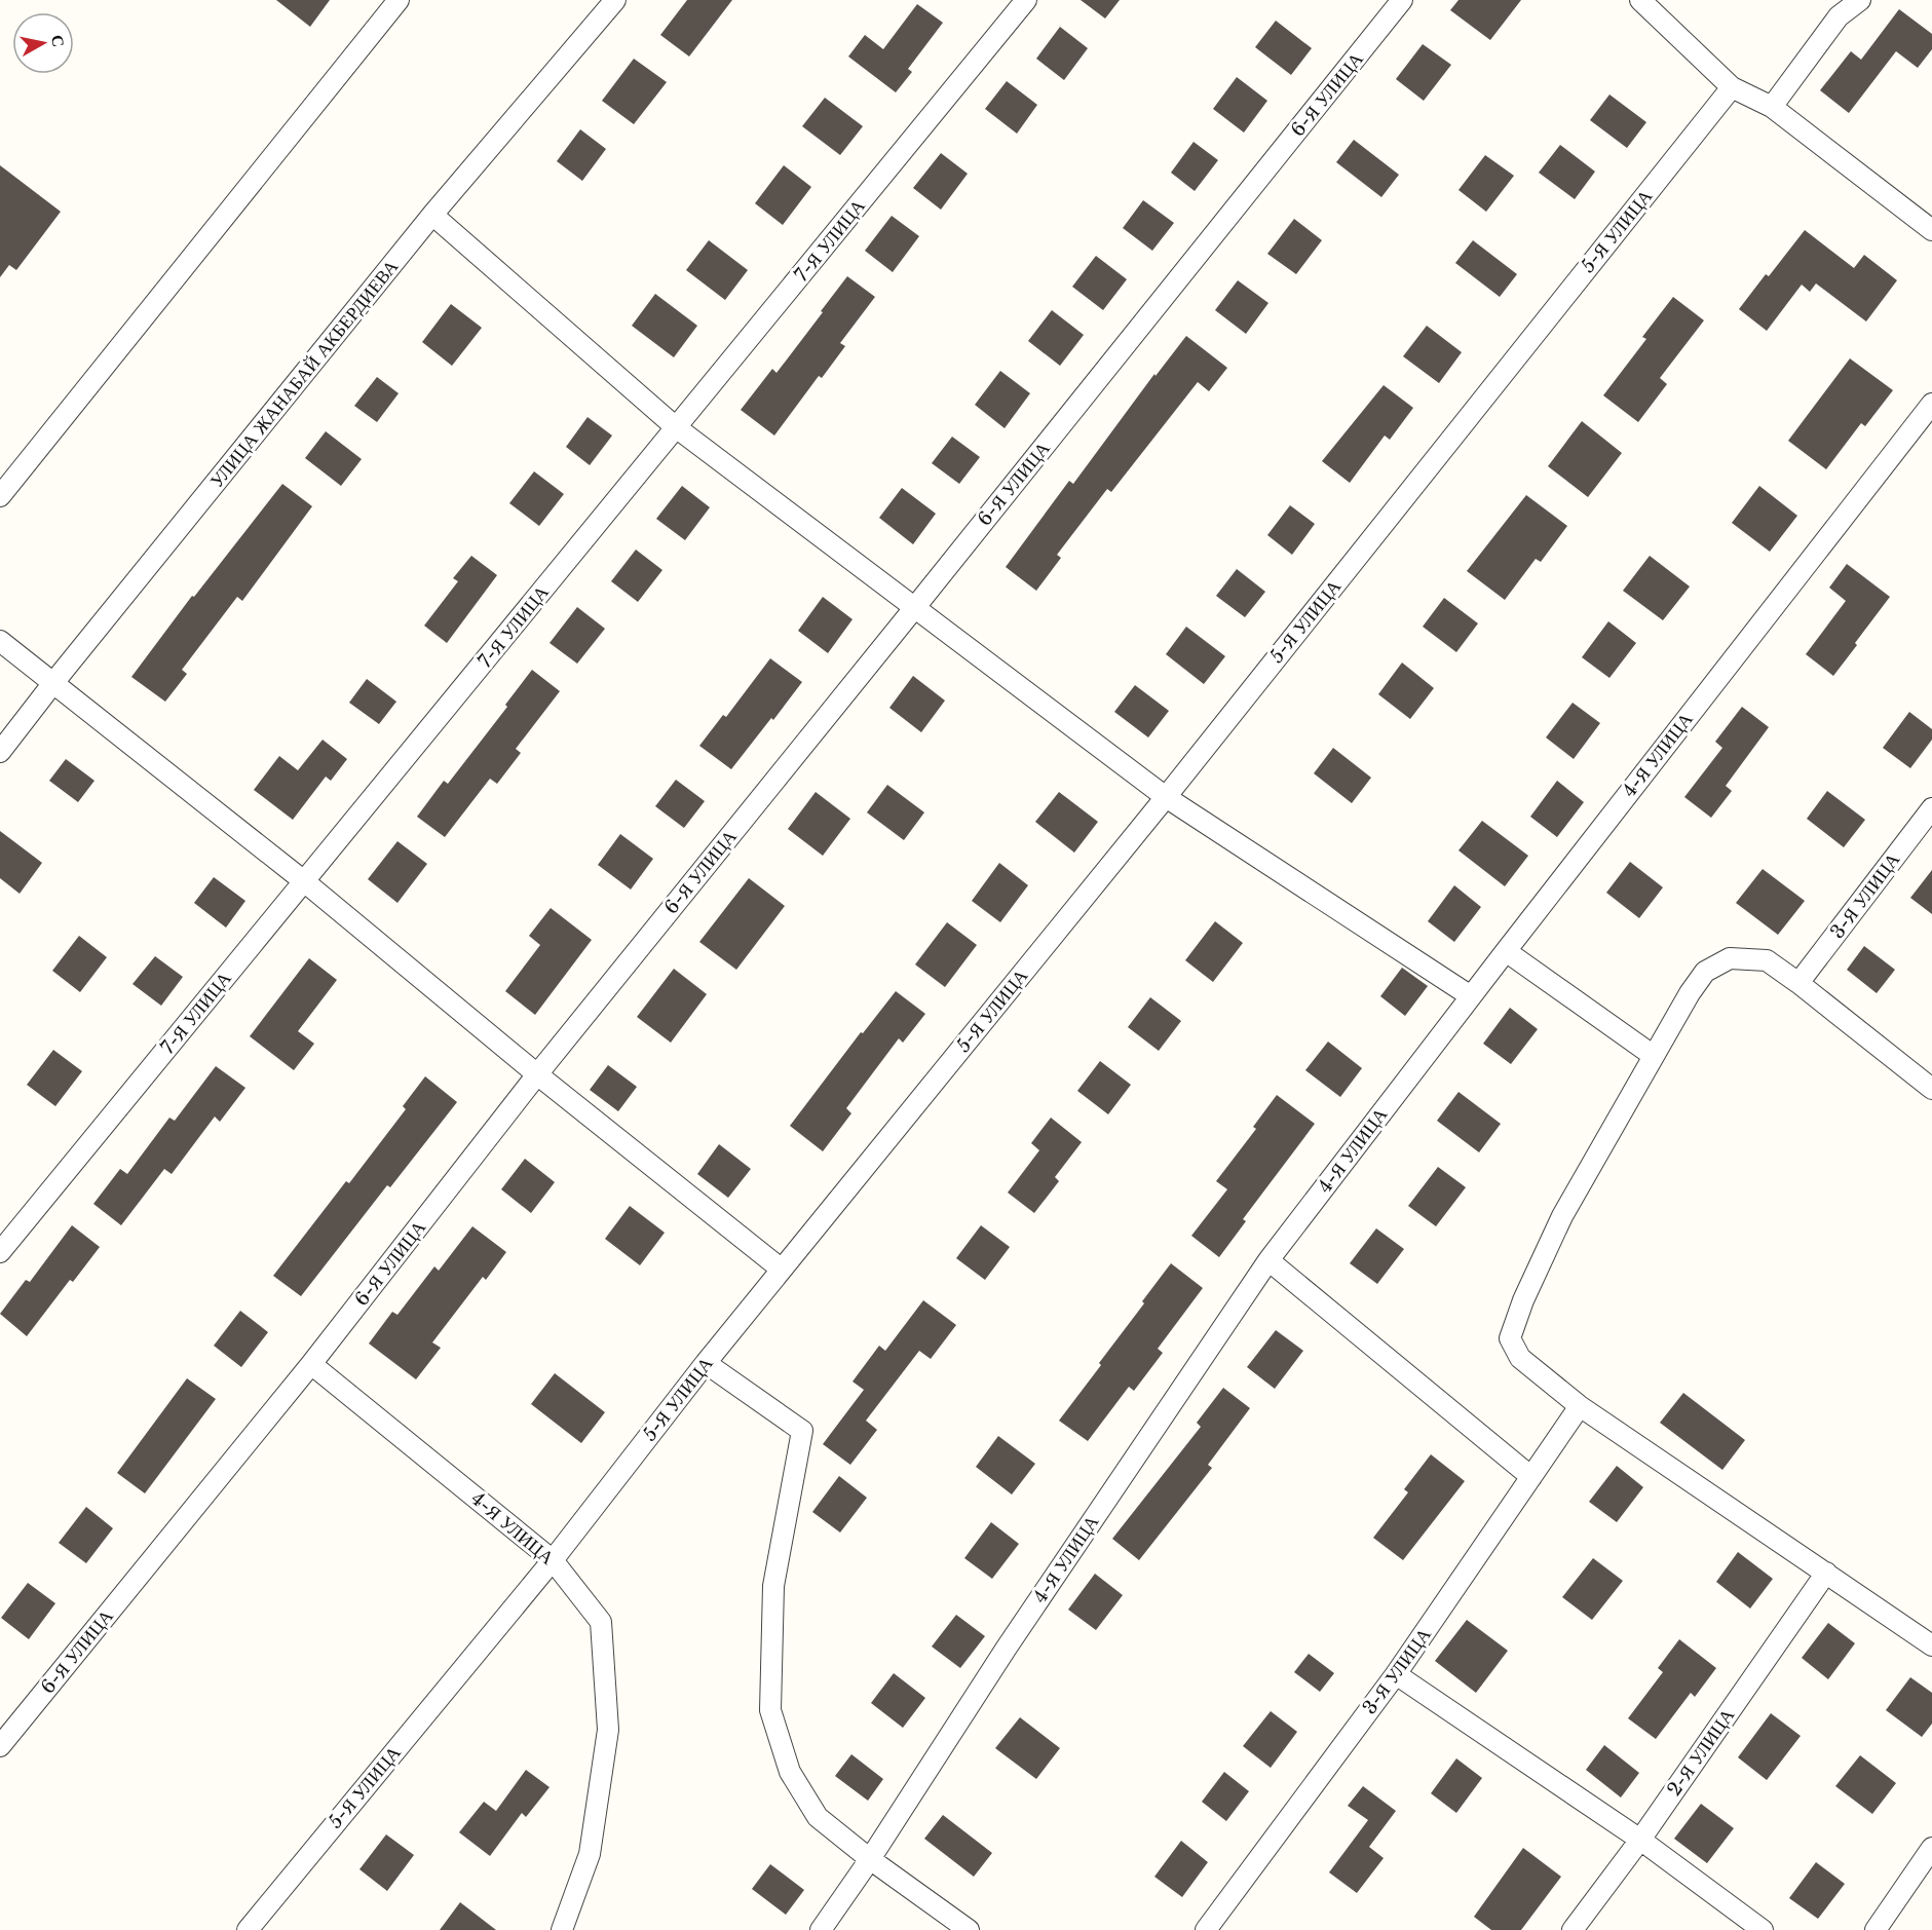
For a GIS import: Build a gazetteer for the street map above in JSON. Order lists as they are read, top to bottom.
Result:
{
  "streets": {
    "street": [
      "6-Я УЛИЦА",
      "5-Я УЛИЦА",
      "7-Я УЛИЦА",
      "УЛИЦА ЖАНАБАЙ АКБЕРДИЕВА",
      "4-Я УЛИЦА",
      "3-Я УЛИЦА",
      "2-Я УЛИЦА"
    ]
  },
  "crossings": [
    ["6-Я УЛИЦА", "4-Я УЛИЦА"],
    ["5-Я УЛИЦА", "4-Я УЛИЦА"]
  ],
  "north": "right"
}
